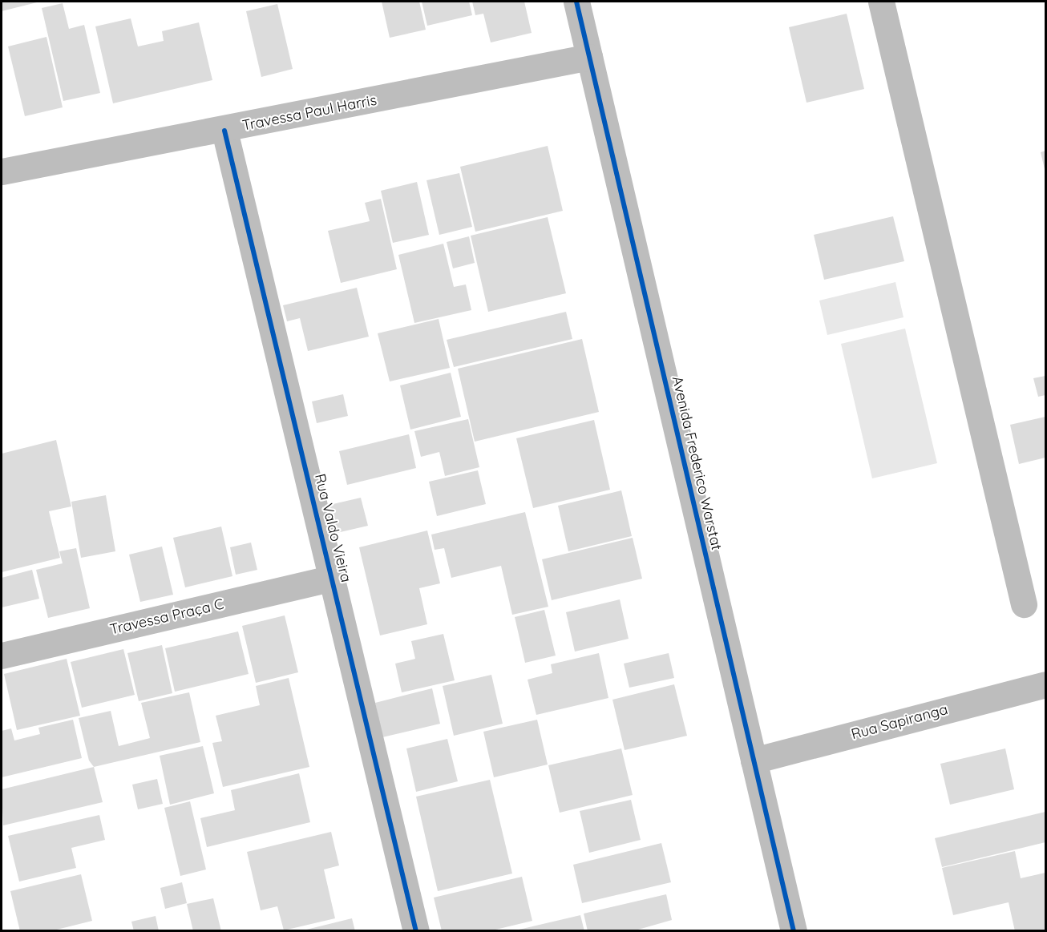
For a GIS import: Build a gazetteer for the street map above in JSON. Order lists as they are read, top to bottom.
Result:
{
  "streets": {
    "street": [
      "Travessa Paul Harris",
      "Avenida Frederico Warstat",
      "Rua Valdo Vieira",
      "Travessa Praça C",
      "Rua Sapiranga"
    ]
  },
  "crossings": [
    ["Travessa Paul Harris", "Avenida Frederico Warstat"],
    ["Travessa Paul Harris", "Rua Valdo Vieira"],
    ["Avenida Frederico Warstat", "Rua Sapiranga"],
    ["Rua Valdo Vieira", "Travessa Praça C"]
  ]
}
